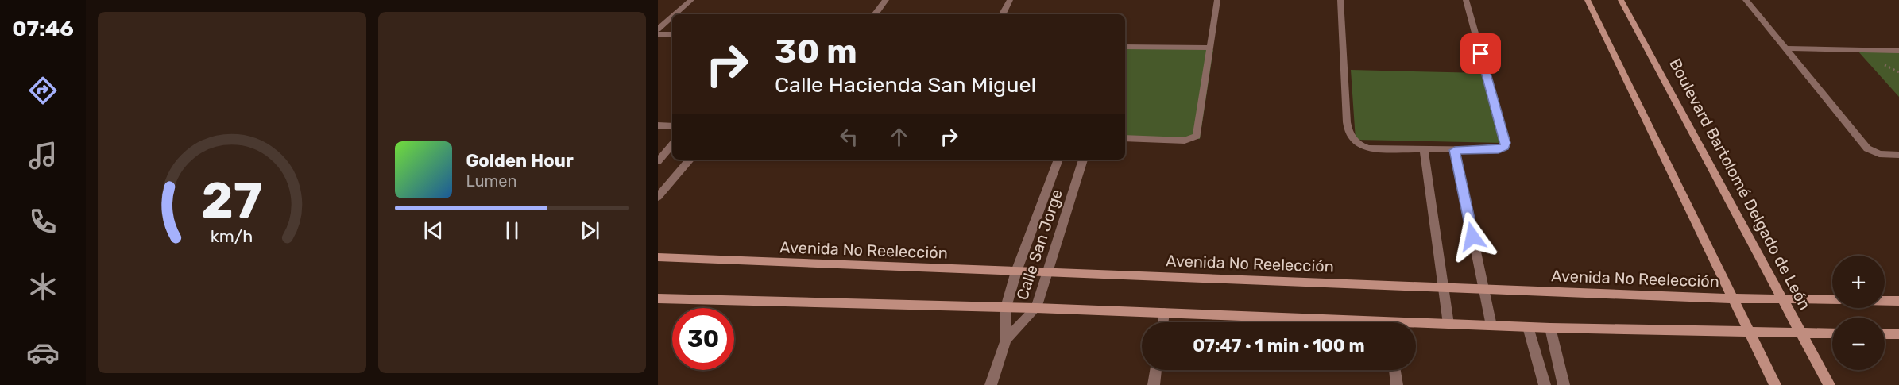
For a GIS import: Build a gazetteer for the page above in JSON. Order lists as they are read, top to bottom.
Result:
{
  "streets": {
    "main road": ["Boulevard Bartolomé Delgado de León", "Avenida No Reelección"],
    "street": ["Calle San Jorge"]
  },
  "crossings": [
    ["Boulevard Bartolomé Delgado de León", "Avenida No Reelección"],
    ["Calle San Jorge", "Avenida No Reelección"]
  ],
  "page": {
    "tabs": "07:46",
    "turn": ["30 m", "Calle Hacienda San Miguel"],
    "song": ["Golden Hour", "Lumen"],
    "map_buttons": ["+", "−"],
    "limit": "30",
    "trip": "07:47 · 1 min · 100 m",
    "gauge": ["27", "km/h"]
  }
}
